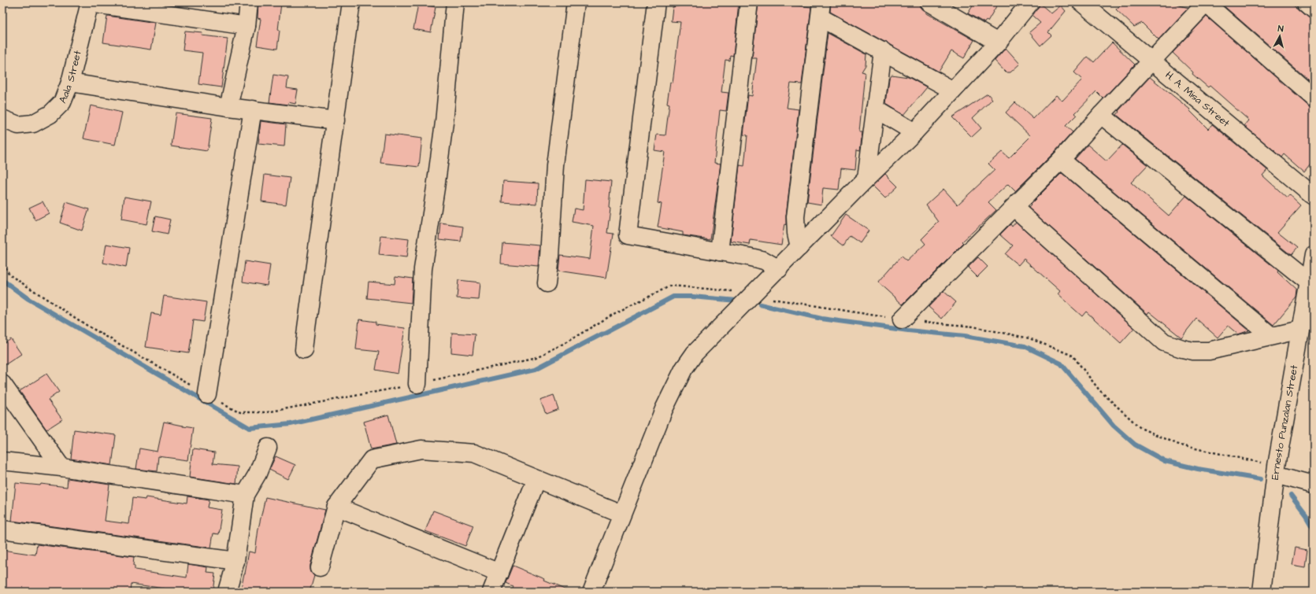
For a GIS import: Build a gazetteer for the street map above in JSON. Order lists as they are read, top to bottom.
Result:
{
  "streets": {
    "street": ["Aala Street", "H. A. Misa Street", "Ernesto Punzalan Street"]
  },
  "north": "top"
}
